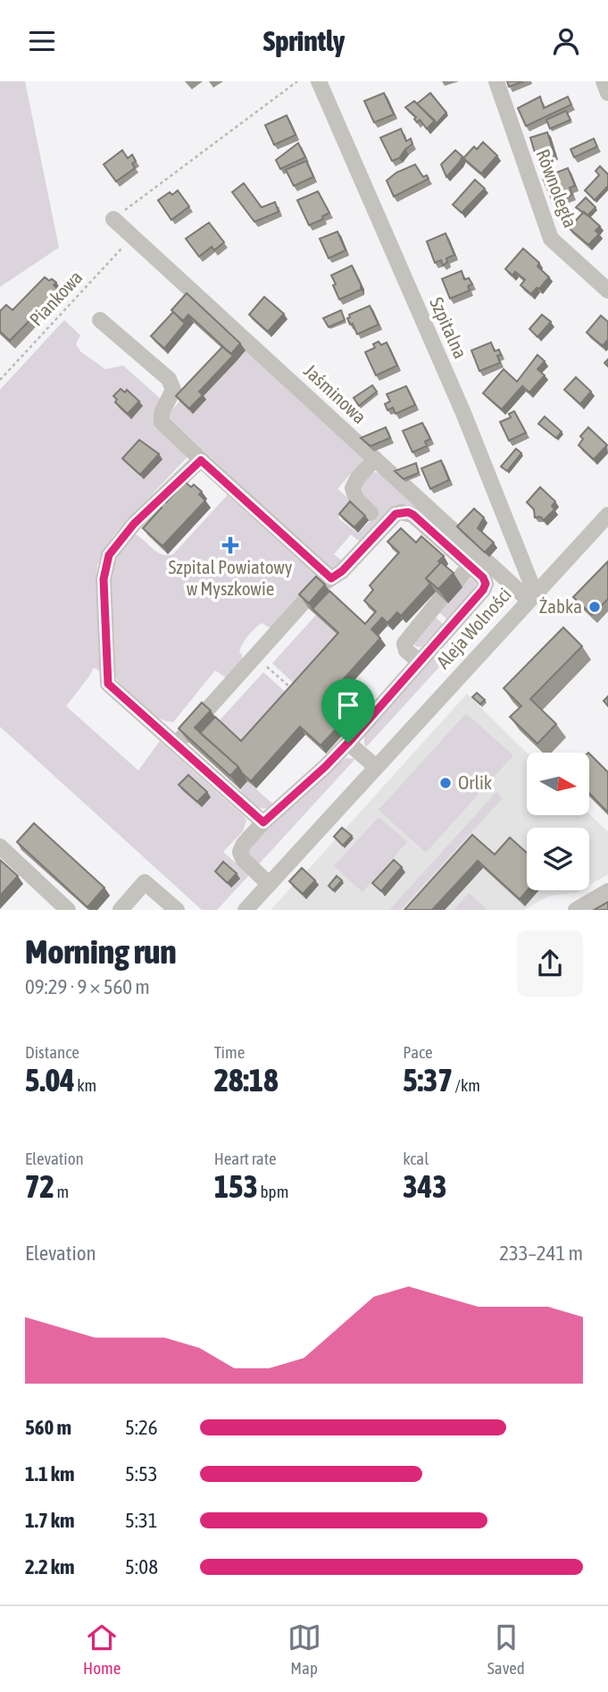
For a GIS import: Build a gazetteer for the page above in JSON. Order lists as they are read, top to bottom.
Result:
{
  "streets": {
    "street": [
      "Równoległa",
      "Szpitalna",
      "Jaśminowa",
      "Aleja Wolności"
    ],
    "path": ["Piankowa"]
  },
  "crossings": [
    ["Piankowa", "Jaśminowa"],
    ["Szpitalna", "Jaśminowa"],
    ["Szpitalna", "Aleja Wolności"],
    ["Jaśminowa", "Aleja Wolności"]
  ],
  "places": {
    "health": ["Szpital Powiatowy w Myszkowie"],
    "other": ["Żabka", "Orlik"]
  },
  "north": "right",
  "page": {
    "header": "Sprintly",
    "heading": ["Morning run", "09:29 · 9 × 560 m"],
    "stats": [
      ["Distance", "5.04 km"],
      ["Time", "28:18"],
      ["Pace", "5:37 /km"],
      ["Elevation", "72 m"],
      ["Heart rate", "153 bpm"],
      ["kcal", "343"]
    ],
    "chart": ["Elevation", "233–241 m"],
    "list": [
      {
        "name": "560 m",
        "note": "5:26"
      },
      {
        "name": "1.1 km",
        "note": "5:53"
      },
      {
        "name": "1.7 km",
        "note": "5:31"
      },
      {
        "name": "2.2 km",
        "note": "5:08"
      }
    ],
    "tabs": ["Home", "Map", "Saved"]
  }
}
